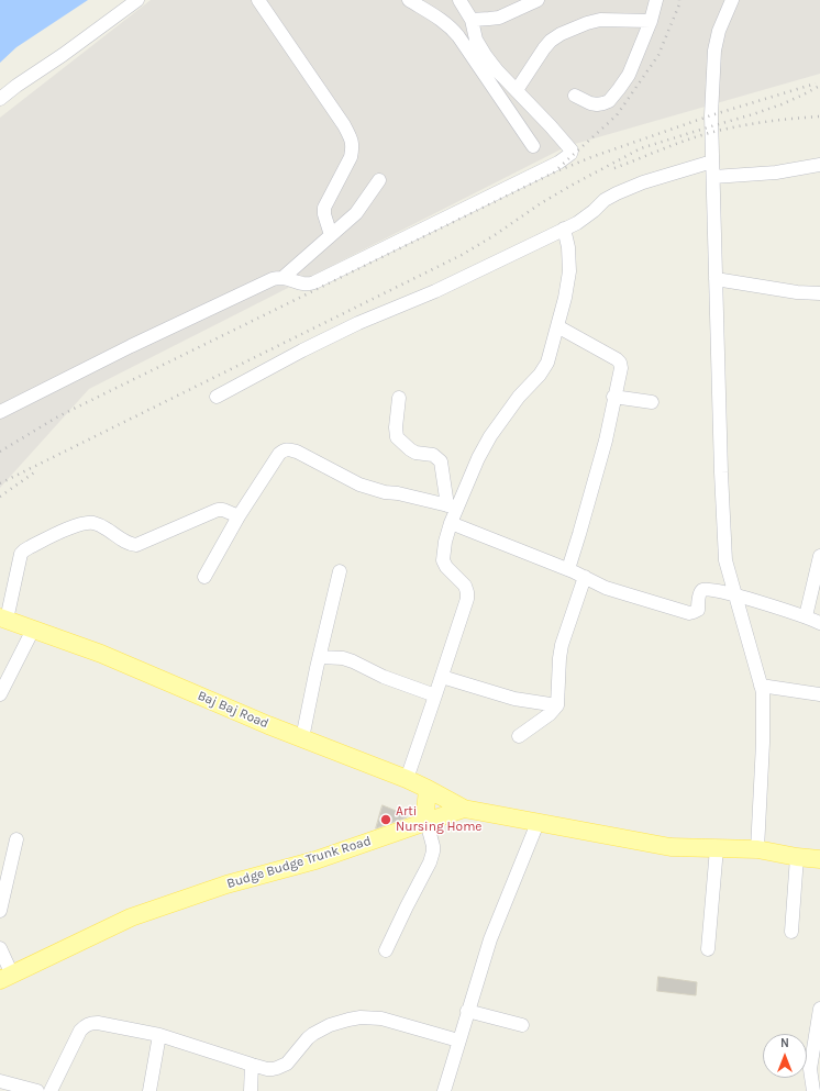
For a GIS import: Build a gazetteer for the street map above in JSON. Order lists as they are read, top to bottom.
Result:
{
  "streets": {
    "main road": ["Baj Baj Road", "Budge Budge Trunk Road"]
  },
  "crossings": [
    ["Baj Baj Road", "Budge Budge Trunk Road"]
  ],
  "places": ["Arti Nursing Home"],
  "north": "top"
}
